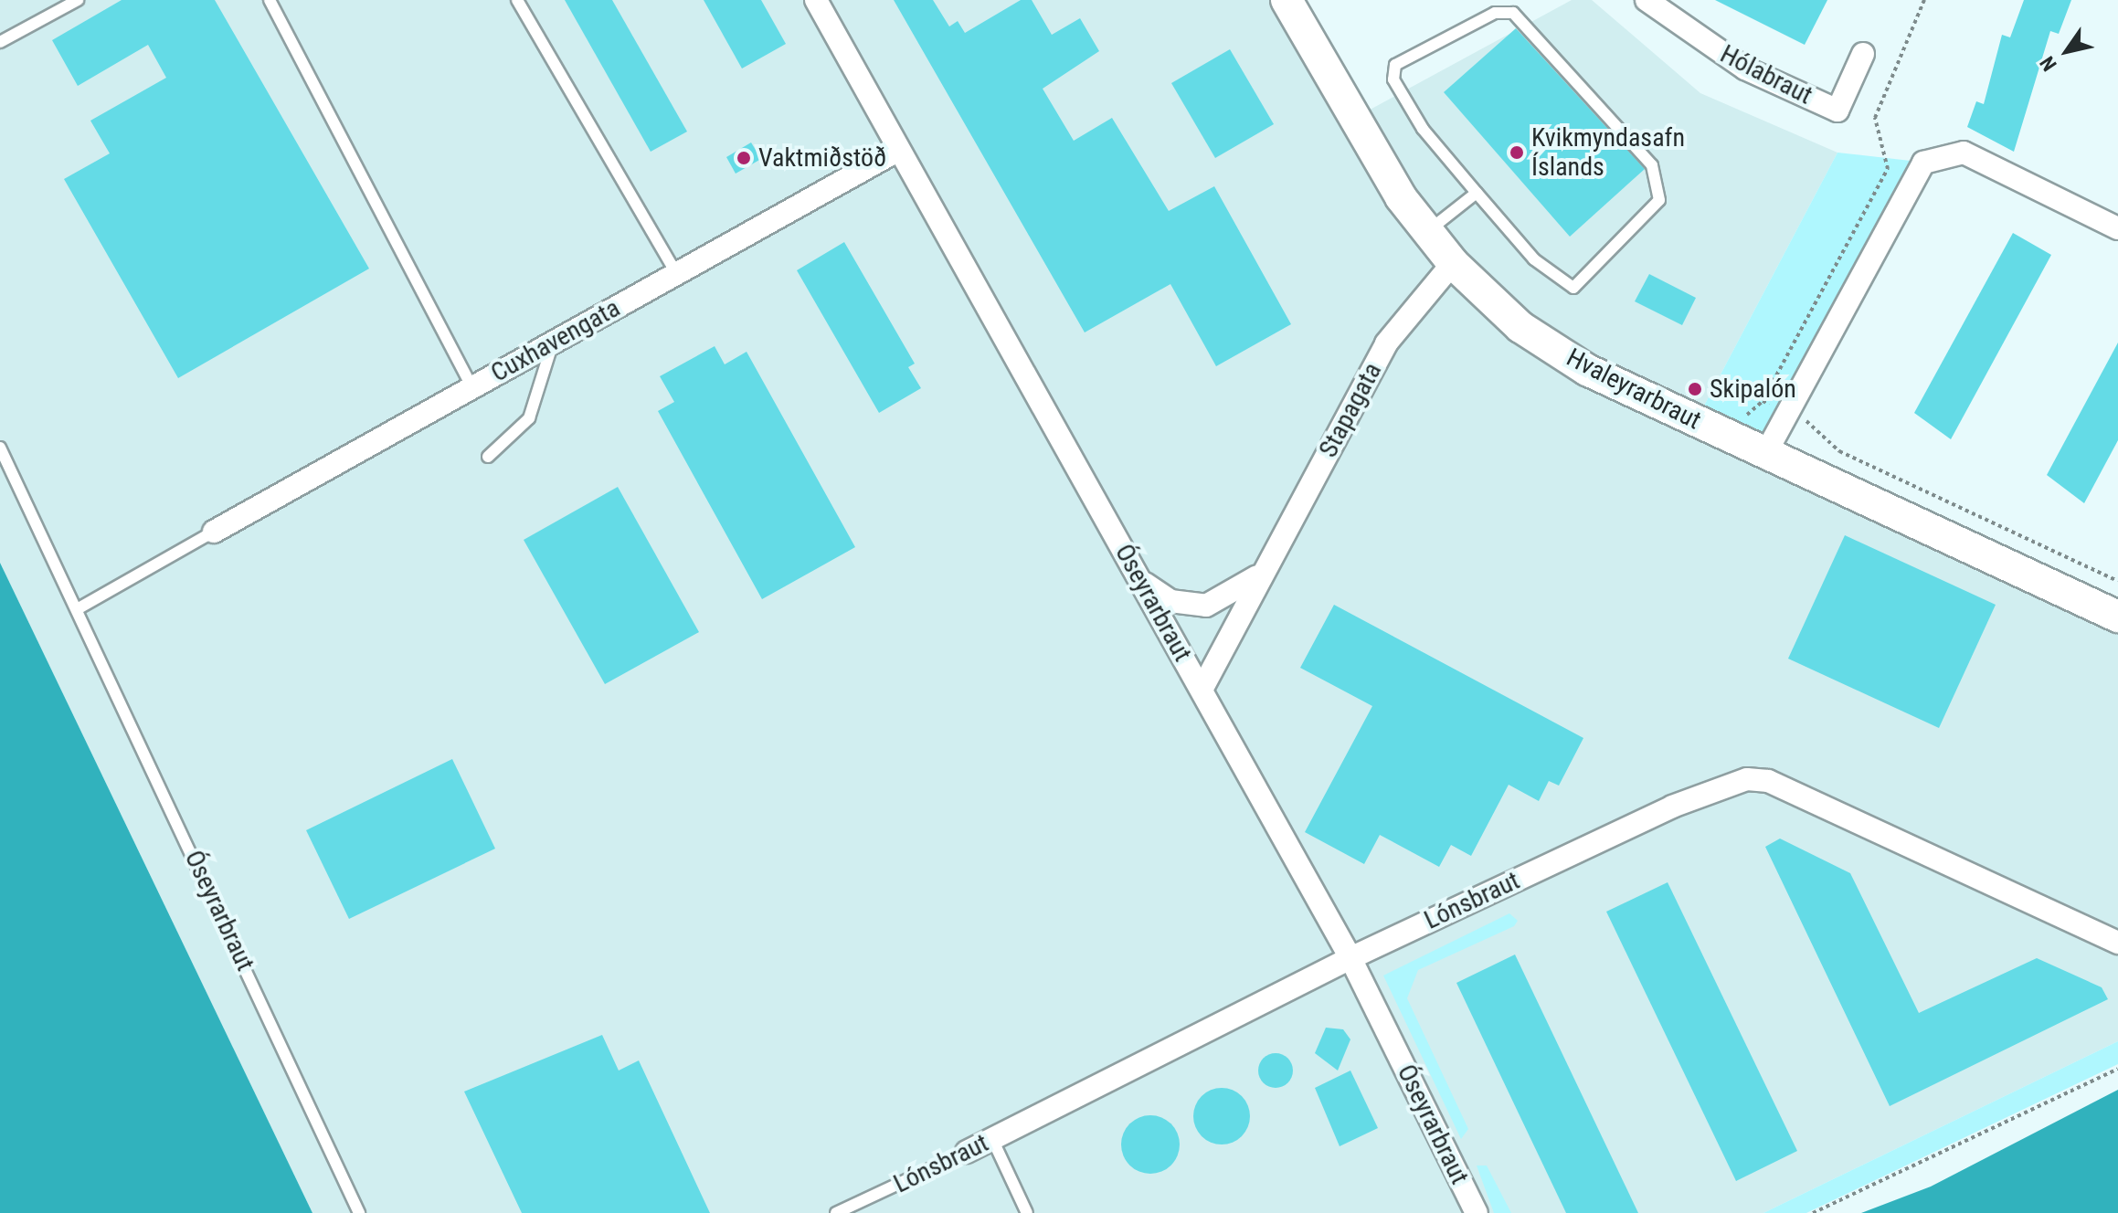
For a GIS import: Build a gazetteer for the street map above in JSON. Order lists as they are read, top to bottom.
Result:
{
  "streets": {
    "street": [
      "Hólabraut",
      "Cuxhavengata",
      "Hvaleyrarbraut",
      "Stapagata",
      "Óseyrarbraut",
      "Lónsbraut"
    ]
  },
  "crossings": [
    ["Cuxhavengata", "Óseyrarbraut"],
    ["Hvaleyrarbraut", "Stapagata"],
    ["Stapagata", "Óseyrarbraut"],
    ["Óseyrarbraut", "Lónsbraut"]
  ],
  "places": ["Kvikmyndasafn Íslands", "Vaktmiðstöð", "Skipalón"],
  "north": "bottom left"
}
